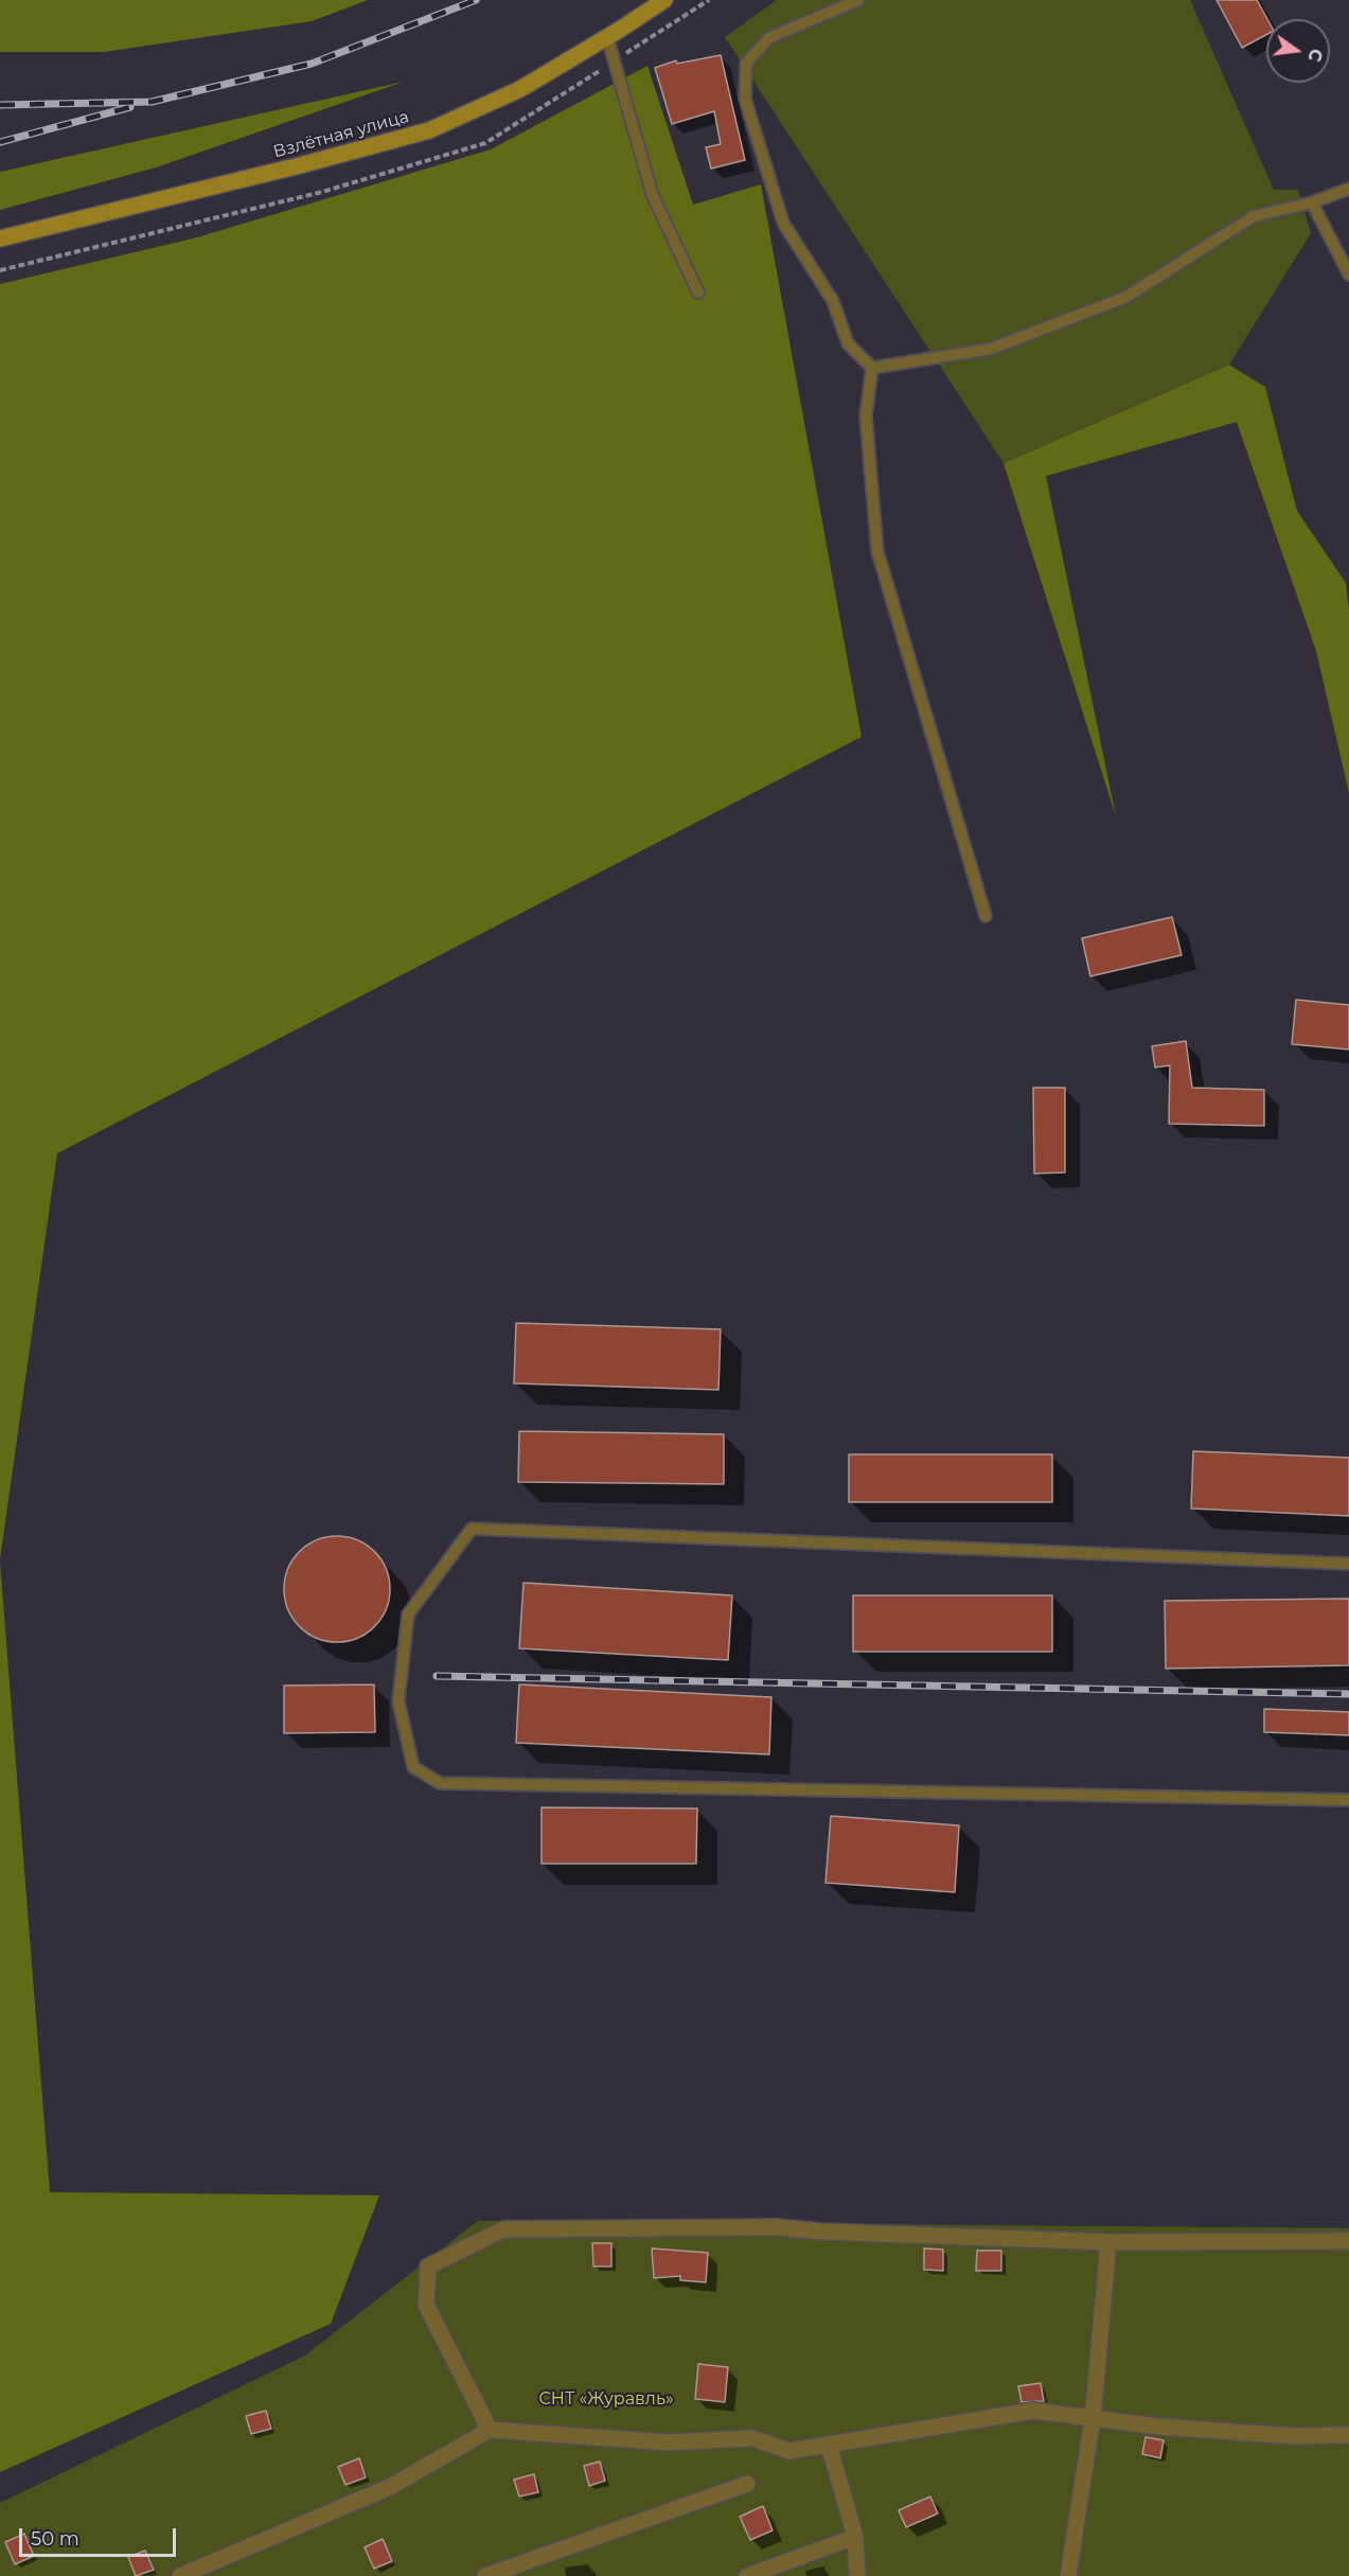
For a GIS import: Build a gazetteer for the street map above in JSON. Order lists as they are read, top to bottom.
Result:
{
  "streets": {
    "street": ["Взлётная улица"]
  },
  "parks": ["СНТ «Журавль»"],
  "scale_bar": "50 m",
  "north": "right"
}
